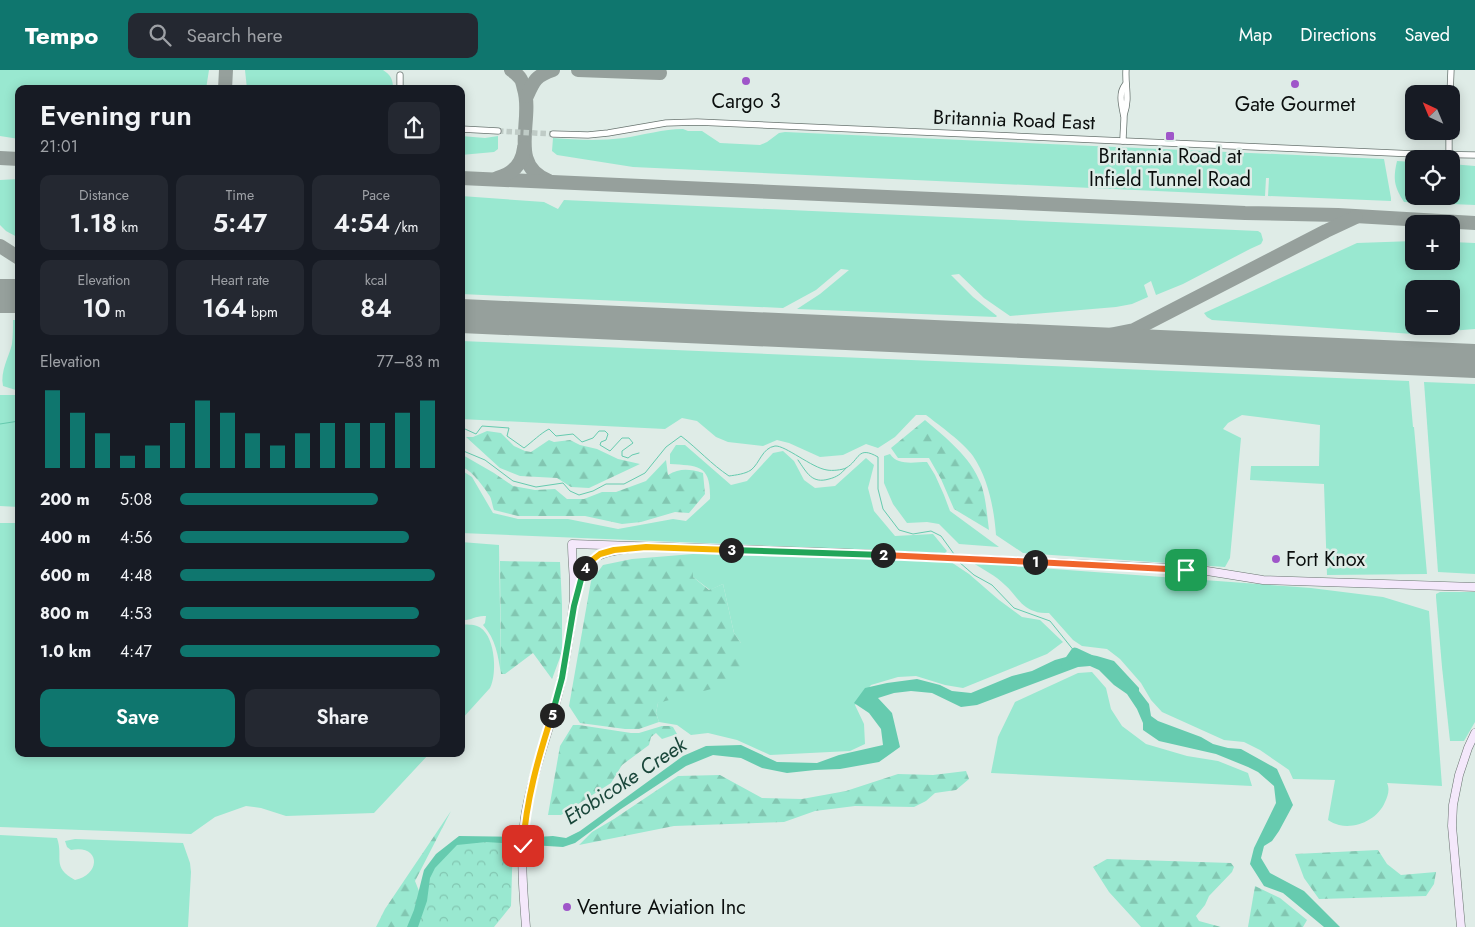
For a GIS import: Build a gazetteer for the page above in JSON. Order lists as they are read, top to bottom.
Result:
{
  "streets": {
    "street": ["Britannia Road East"]
  },
  "water": ["Etobicoke Creek"],
  "places": {
    "other": [
      "Cargo 3",
      "Gate Gourmet",
      "Fort Knox",
      "Venture Aviation Inc"
    ],
    "transit": ["Britannia Road at Infield Tunnel Road"]
  },
  "north": "top left",
  "page": {
    "header": "Tempo",
    "search": "Search here",
    "nav": ["Map", "Directions", "Saved"],
    "map_buttons": ["+", "−"],
    "heading": ["Evening run", "21:01"],
    "stats": [
      ["Distance", "1.18 km"],
      ["Time", "5:47"],
      ["Pace", "4:54 /km"],
      ["Elevation", "10 m"],
      ["Heart rate", "164 bpm"],
      ["kcal", "84"]
    ],
    "chart": ["Elevation", "77–83 m"],
    "list": [
      {
        "name": "200 m",
        "note": "5:08"
      },
      {
        "name": "400 m",
        "note": "4:56"
      },
      {
        "name": "600 m",
        "note": "4:48"
      },
      {
        "name": "800 m",
        "note": "4:53"
      },
      {
        "name": "1.0 km",
        "note": "4:47"
      }
    ],
    "pins": [
      "3",
      "2",
      "1",
      "4",
      "5"
    ],
    "buttons": ["Save", "Share"]
  }
}
